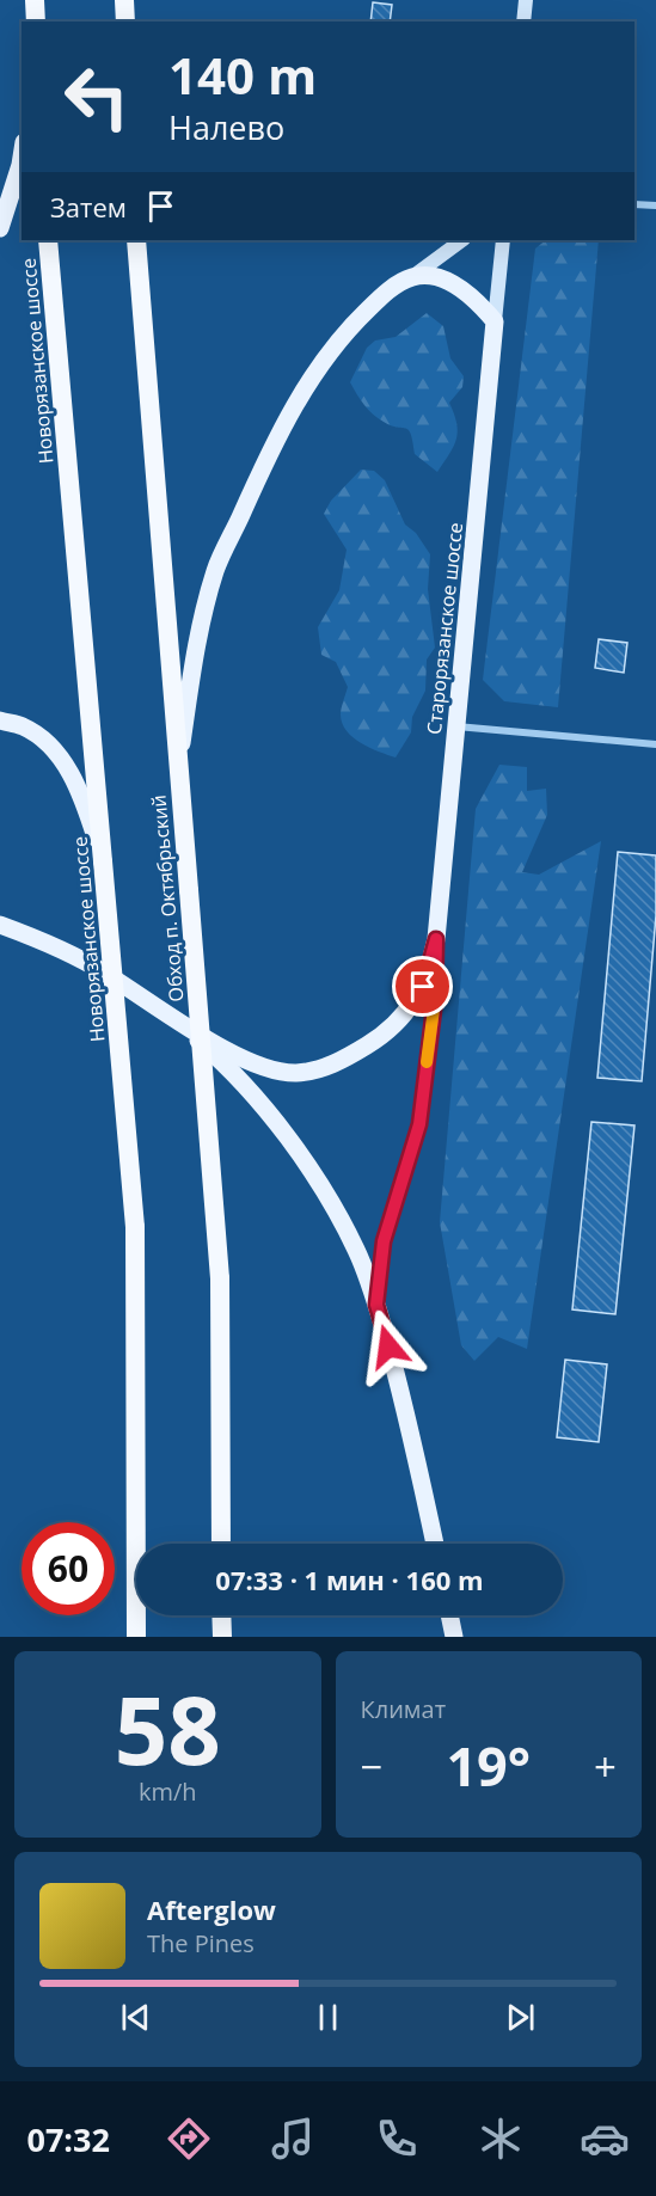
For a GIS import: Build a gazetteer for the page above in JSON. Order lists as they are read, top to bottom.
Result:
{
  "streets": {
    "highway": ["Новорязанское шоссе", "Обход п. Октябрьский"],
    "main road": ["Старорязанское шоссе"]
  },
  "page": {
    "turn": ["140 m", "Налево"],
    "then": "Затем",
    "limit": "60",
    "trip": "07:33 · 1 мин · 160 m",
    "tile": [
      ["58", "km/h"],
      "Климат"
    ],
    "heat": ["−", "19°", "+"],
    "song": ["Afterglow", "The Pines"],
    "tabs": "07:32"
  }
}
